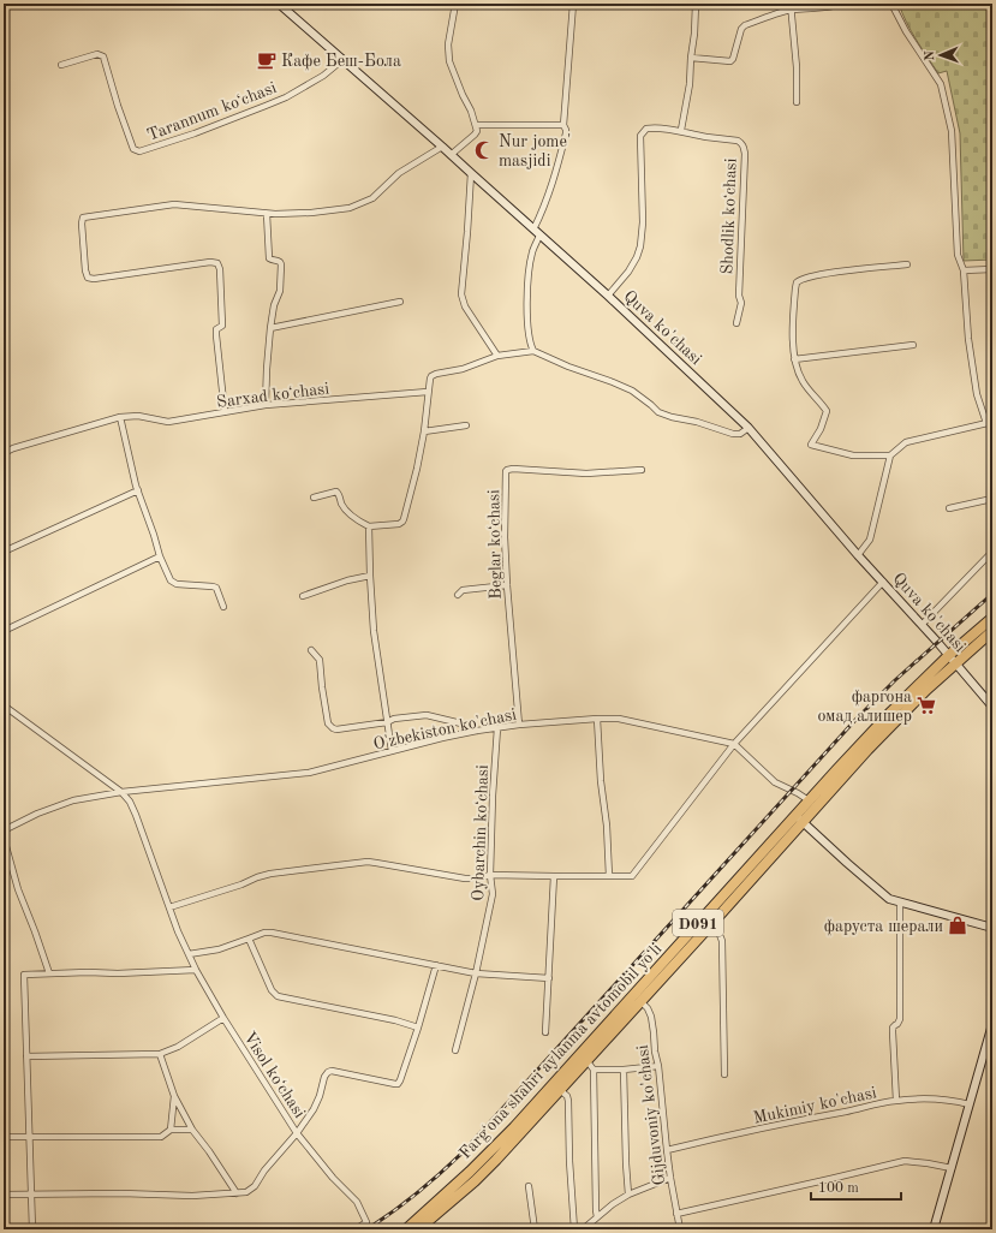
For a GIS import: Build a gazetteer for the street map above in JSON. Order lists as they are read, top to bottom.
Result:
{
  "streets": {
    "highway": ["D091", "Fargʻona shahri aylanma avtomobil yoʻli"],
    "main road": ["Quva ko'chasi"],
    "street": [
      "Tarannum koʻchasi",
      "Shodlik koʻchasi",
      "Sarxad koʻchasi",
      "Beglar koʻchasi",
      "O'zbekiston ko'chasi",
      "Oybarchin koʻchasi",
      "Visol koʻchasi",
      "Mukimiy ko'chasi",
      "Gijduvoniy ko'chasi"
    ]
  },
  "crossings": [
    ["Tarannum koʻchasi", "Quva ko'chasi"],
    ["Shodlik koʻchasi", "Quva ko'chasi"],
    ["Quva ko'chasi", "Fargʻona shahri aylanma avtomobil yoʻli"],
    ["Beglar koʻchasi", "O'zbekiston ko'chasi"],
    ["O'zbekiston ko'chasi", "Oybarchin koʻchasi"],
    ["O'zbekiston ko'chasi", "Visol koʻchasi"],
    ["Fargʻona shahri aylanma avtomobil yoʻli", "Gijduvoniy ko'chasi"],
    ["Mukimiy ko'chasi", "Gijduvoniy ko'chasi"]
  ],
  "places": {
    "cafe": ["Кафе Беш-Бола"],
    "mosque": ["Nur jome' masjidi"],
    "supermarket": ["фаргона омад алишер"],
    "shop": ["фаруста шерали"]
  },
  "scale_bar": "100 m",
  "north": "left"
}
